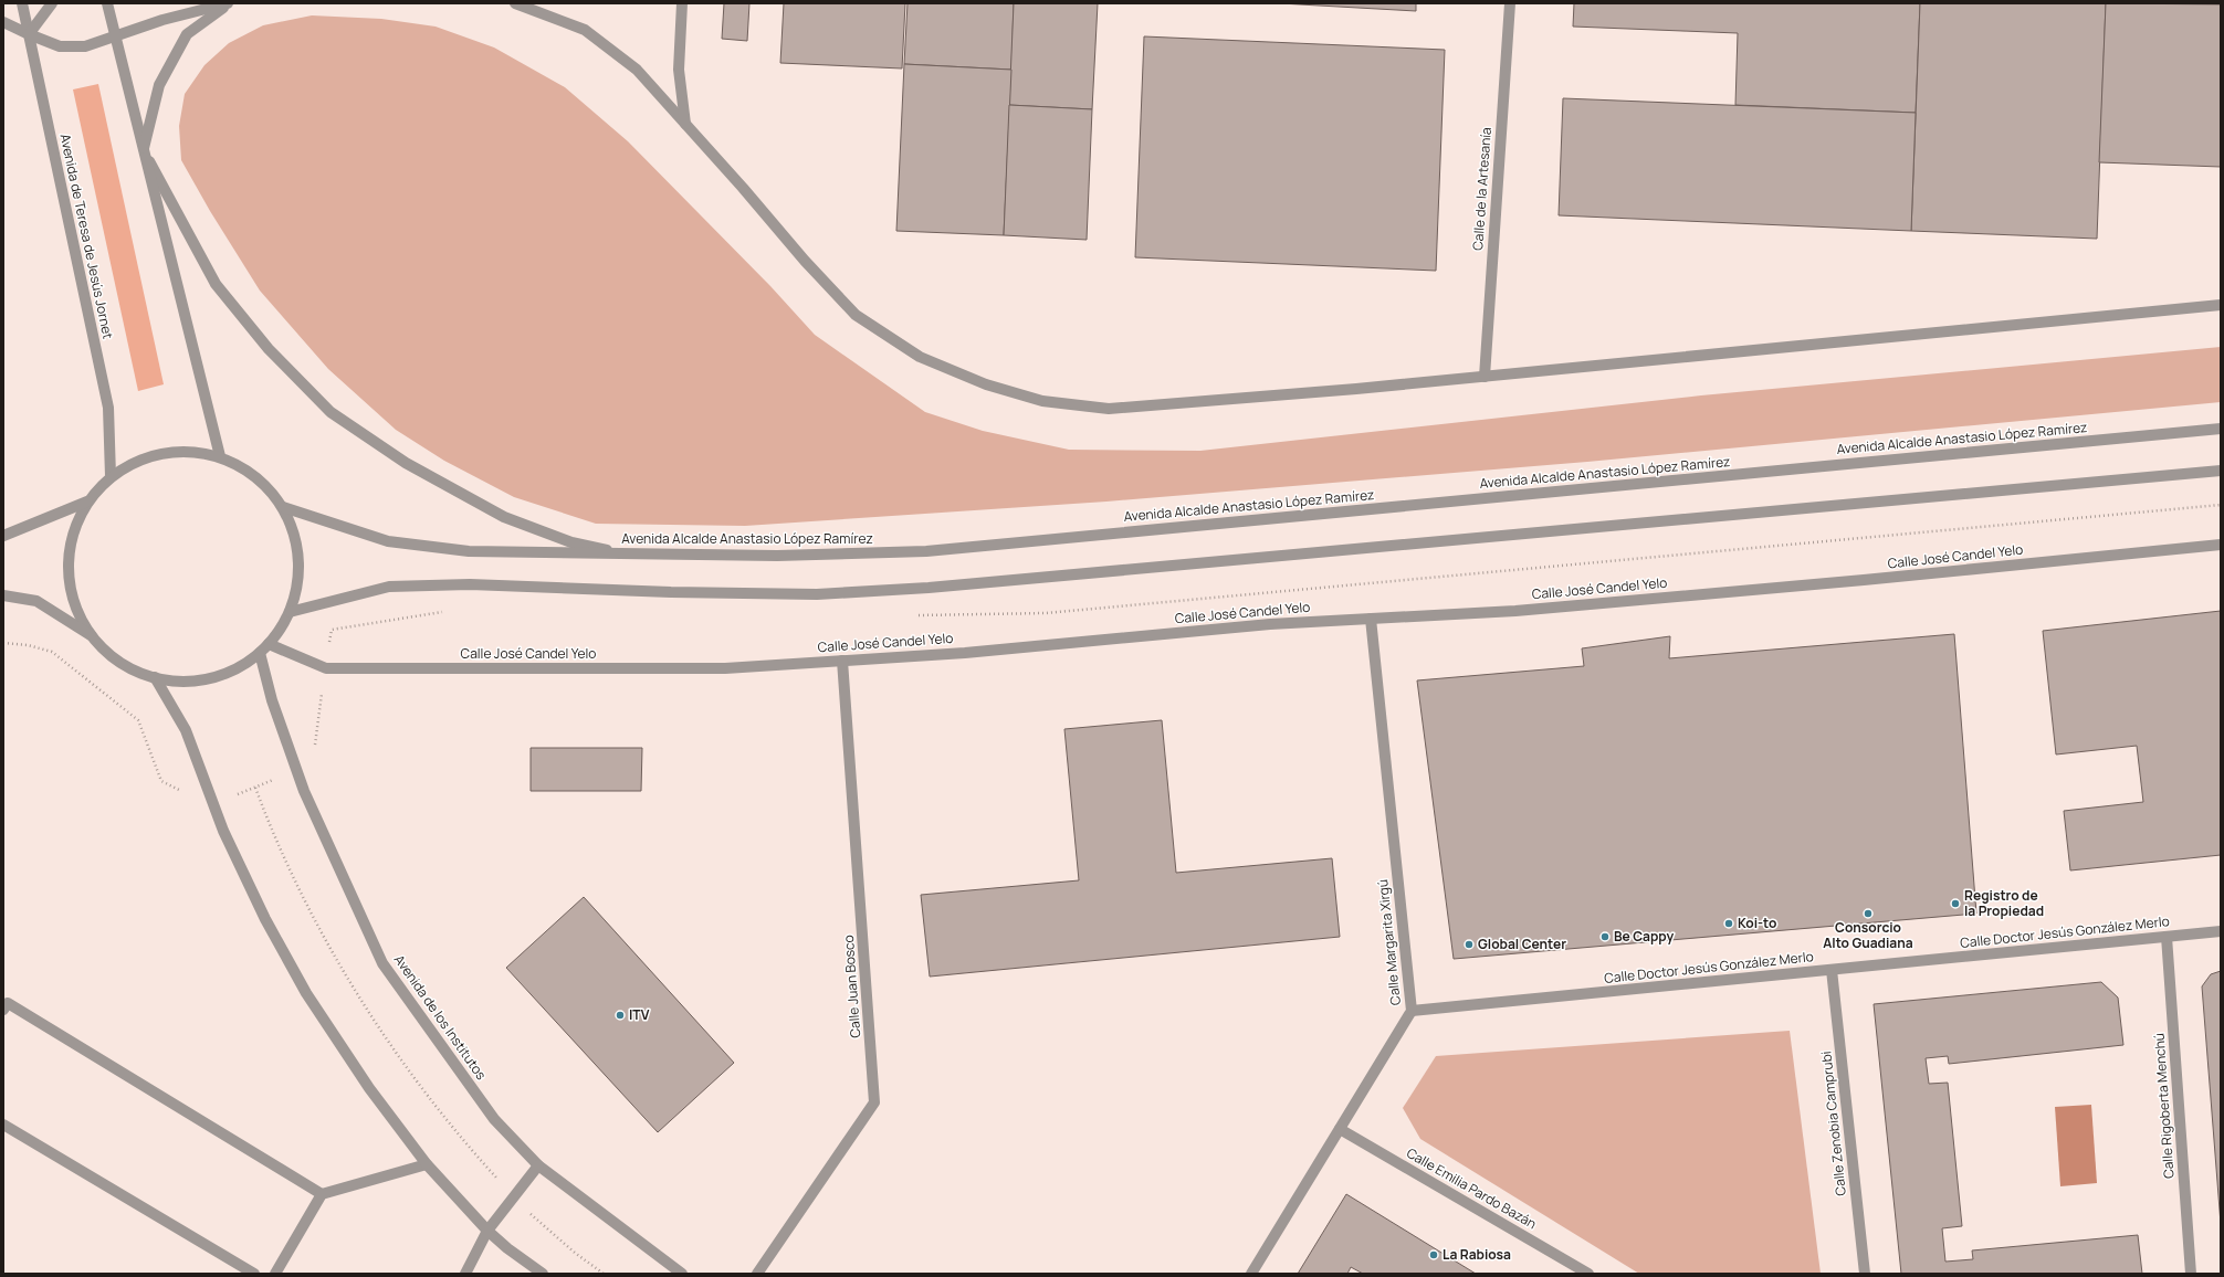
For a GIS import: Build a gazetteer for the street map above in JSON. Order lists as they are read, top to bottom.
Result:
{
  "streets": {
    "street": [
      "Calle de la Artesanía",
      "Avenida de Teresa de Jesús Jornet",
      "Avenida Alcalde Anastasio López Ramírez",
      "Calle José Candel Yelo",
      "Calle Doctor Jesús González Merlo",
      "Calle Margarita Xirgú",
      "Calle Juan Bosco",
      "Avenida de los Institutos",
      "Calle Rigoberta Menchú",
      "Calle Zenobia Camprubi",
      "Calle Emilia Pardo Bazán"
    ]
  },
  "crossings": [
    ["Calle José Candel Yelo", "Calle Margarita Xirgú"],
    ["Calle José Candel Yelo", "Calle Juan Bosco"],
    ["Calle Doctor Jesús González Merlo", "Calle Margarita Xirgú"],
    ["Calle Doctor Jesús González Merlo", "Calle Rigoberta Menchú"],
    ["Calle Doctor Jesús González Merlo", "Calle Zenobia Camprubi"],
    ["Calle Margarita Xirgú", "Calle Emilia Pardo Bazán"]
  ],
  "places": [
    "Registro de la Propiedad",
    "Consorcio Alto Guadiana",
    "Koi-to",
    "Be Cappy",
    "Global Center",
    "ITV",
    "La Rabiosa"
  ]
}
